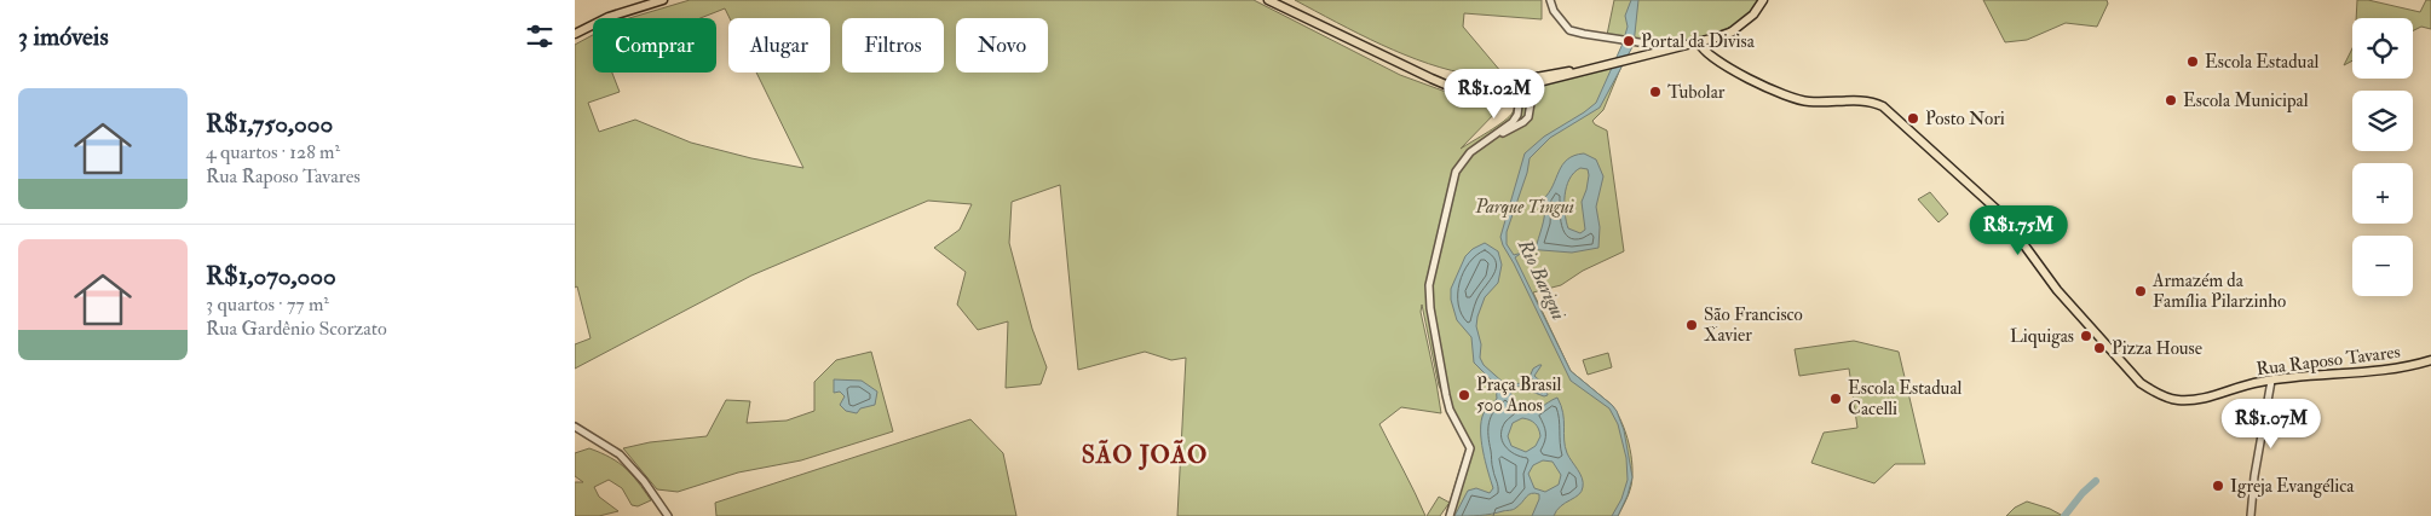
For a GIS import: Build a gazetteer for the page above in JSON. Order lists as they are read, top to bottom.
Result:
{
  "streets": {
    "main road": ["Rua Raposo Tavares"]
  },
  "districts": ["SÃO JOÃO"],
  "water": ["Rio Barigui"],
  "parks": ["Parque Tingui"],
  "places": [
    "Portal da Divisa",
    "Escola Estadual",
    "Tubolar",
    "Escola Municipal",
    "Posto Nori",
    "Armazém da Família Pilarzinho",
    "São Francisco Xavier",
    "Liquigas",
    "Pizza House",
    "Praça Brasil 500 Anos",
    "Escola Estadual Cacelli",
    "Igreja Evangélica"
  ],
  "page": {
    "heading": "3 imóveis",
    "map_buttons": ["+", "−"],
    "chip": [
      "Comprar",
      "Alugar",
      "Filtros",
      "Novo"
    ],
    "price": ["R$1.02M", "R$1.75M", "R$1.07M"],
    "list": [
      {
        "name": "R$1,750,000",
        "note": "4 quartos · 128 m² · Rua Raposo Tavares"
      },
      {
        "name": "R$1,070,000",
        "note": "3 quartos · 77 m² · Rua Gardênio Scorzato"
      }
    ]
  }
}
